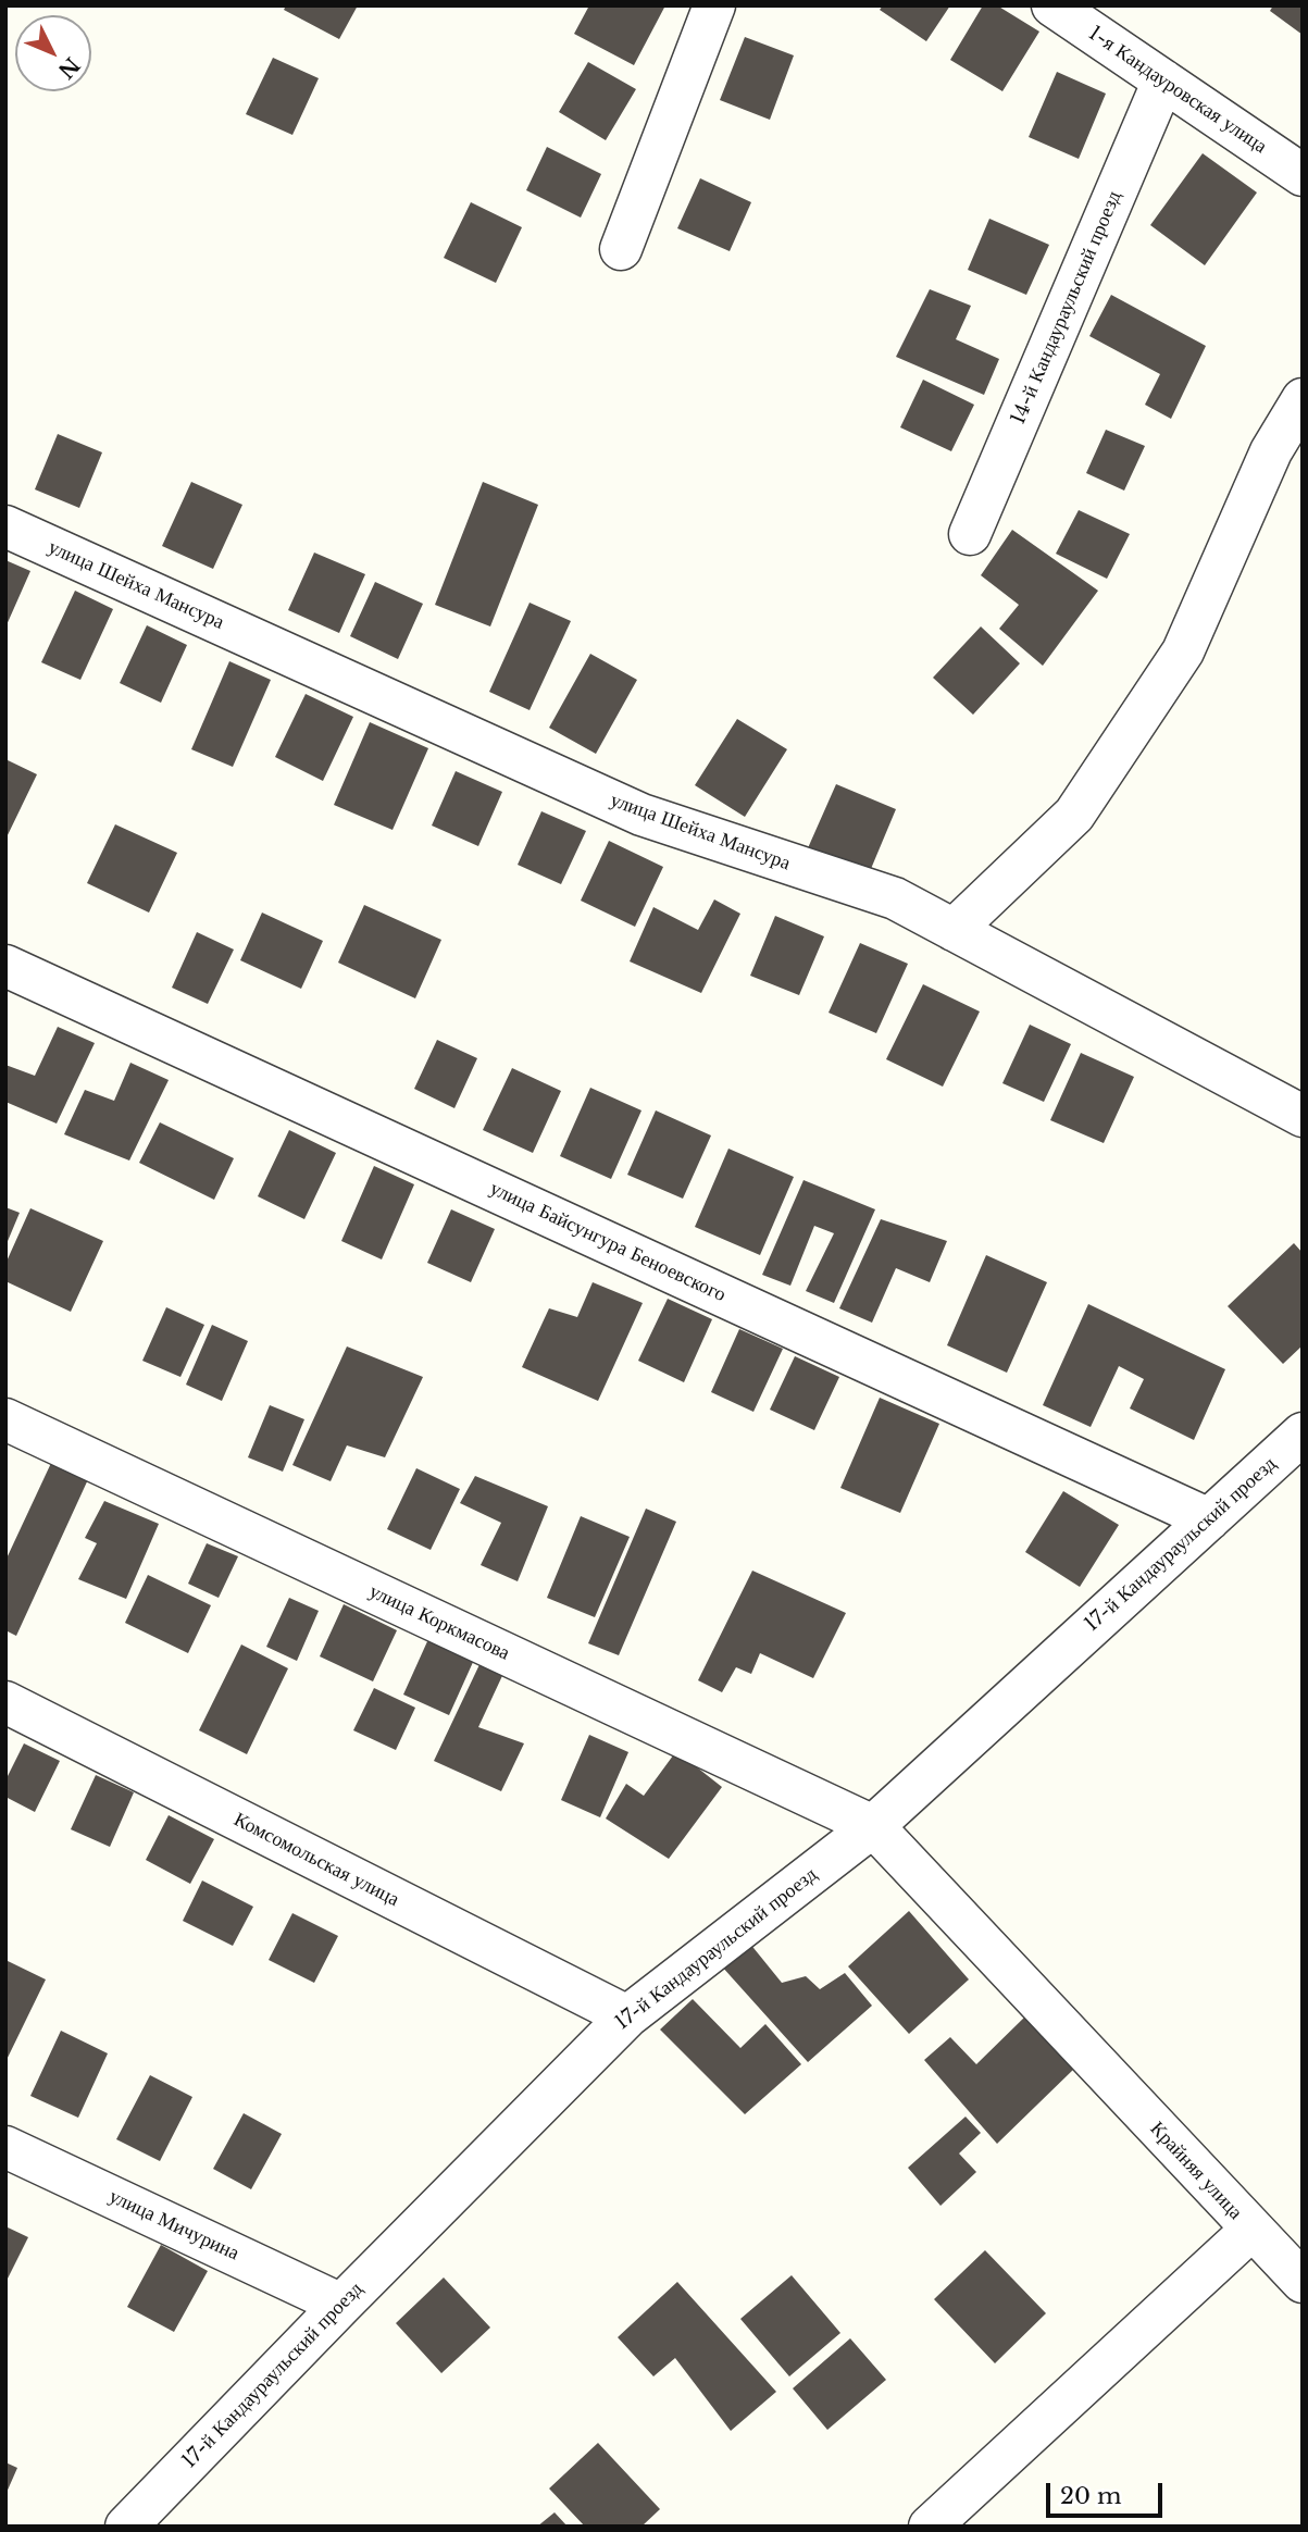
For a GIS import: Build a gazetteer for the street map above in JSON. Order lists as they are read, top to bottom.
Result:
{
  "streets": {
    "street": [
      "1-я Кандауровская улица",
      "14-й Кандаураульский проезд",
      "улица Шейха Мансура",
      "улица Байсунгура Беноевского",
      "17-й Кандаураульский проезд",
      "улица Коркмасова",
      "Комсомольская улица",
      "Крайняя улица",
      "улица Мичурина"
    ]
  },
  "crossings": [
    ["1-я Кандауровская улица", "14-й Кандаураульский проезд"],
    ["улица Байсунгура Беноевского", "17-й Кандаураульский проезд"],
    ["17-й Кандаураульский проезд", "улица Коркмасова"],
    ["17-й Кандаураульский проезд", "Комсомольская улица"],
    ["17-й Кандаураульский проезд", "Крайняя улица"],
    ["17-й Кандаураульский проезд", "улица Мичурина"],
    ["улица Коркмасова", "Крайняя улица"]
  ],
  "scale_bar": "20 m",
  "north": "bottom right"
}
